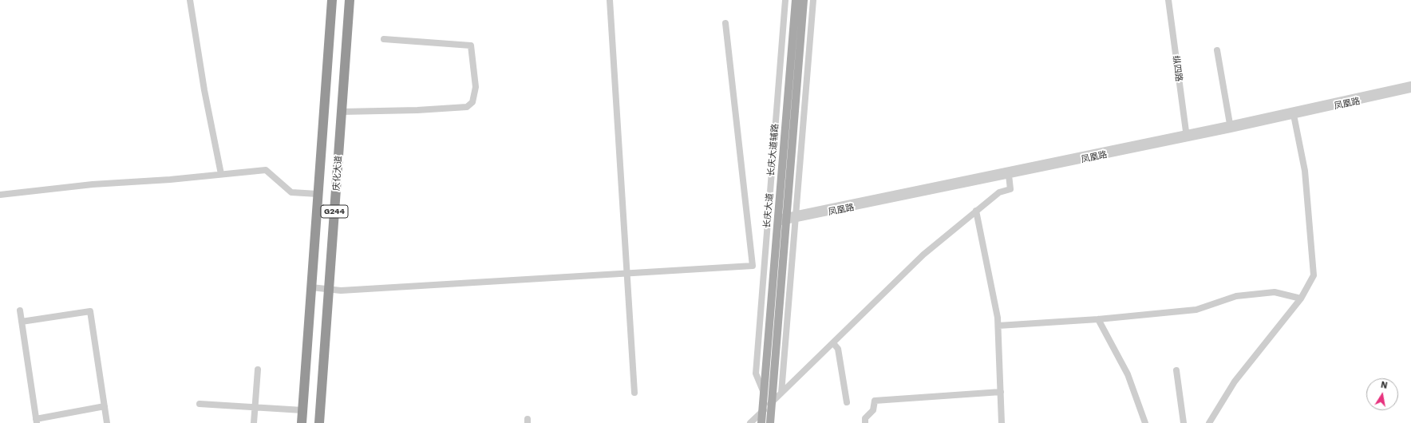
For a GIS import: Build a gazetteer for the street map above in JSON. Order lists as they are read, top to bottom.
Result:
{
  "streets": {
    "highway": ["庆化大道", "G244"],
    "main road": ["长庆大道"],
    "street": ["纵四路", "凤凰路", "长庆大道辅路"]
  },
  "crossings": [
    ["纵四路", "凤凰路"],
    ["凤凰路", "长庆大道"],
    ["长庆大道辅路", "长庆大道"]
  ],
  "north": "top"
}
